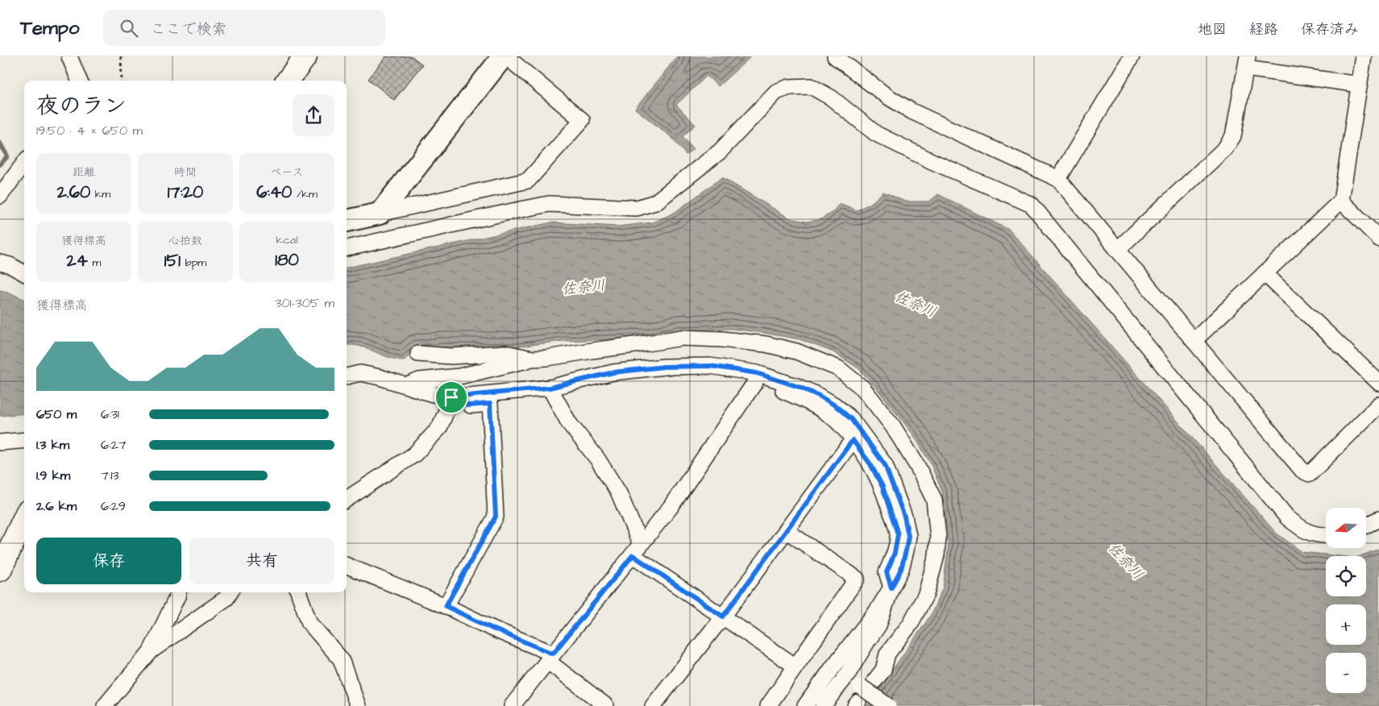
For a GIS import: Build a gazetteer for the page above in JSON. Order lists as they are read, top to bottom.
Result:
{
  "water": ["佐奈川"],
  "north": "left",
  "page": {
    "header": "Tempo",
    "search": "ここで検索",
    "nav": ["地図", "経路", "保存済み"],
    "heading": ["夜のラン", "19:50 · 4 × 650 m"],
    "stats": [
      ["距離", "2.60 km"],
      ["時間", "17:20"],
      ["ペース", "6:40 /km"],
      ["獲得標高", "24 m"],
      ["心拍数", "151 bpm"],
      ["kcal", "180"]
    ],
    "chart": ["獲得標高", "301–305 m"],
    "list": [
      {
        "name": "650 m",
        "note": "6:31"
      },
      {
        "name": "1.3 km",
        "note": "6:27"
      },
      {
        "name": "1.9 km",
        "note": "7:13"
      },
      {
        "name": "2.6 km",
        "note": "6:29"
      }
    ],
    "map_buttons": ["+", "−"],
    "buttons": ["保存", "共有"]
  }
}
